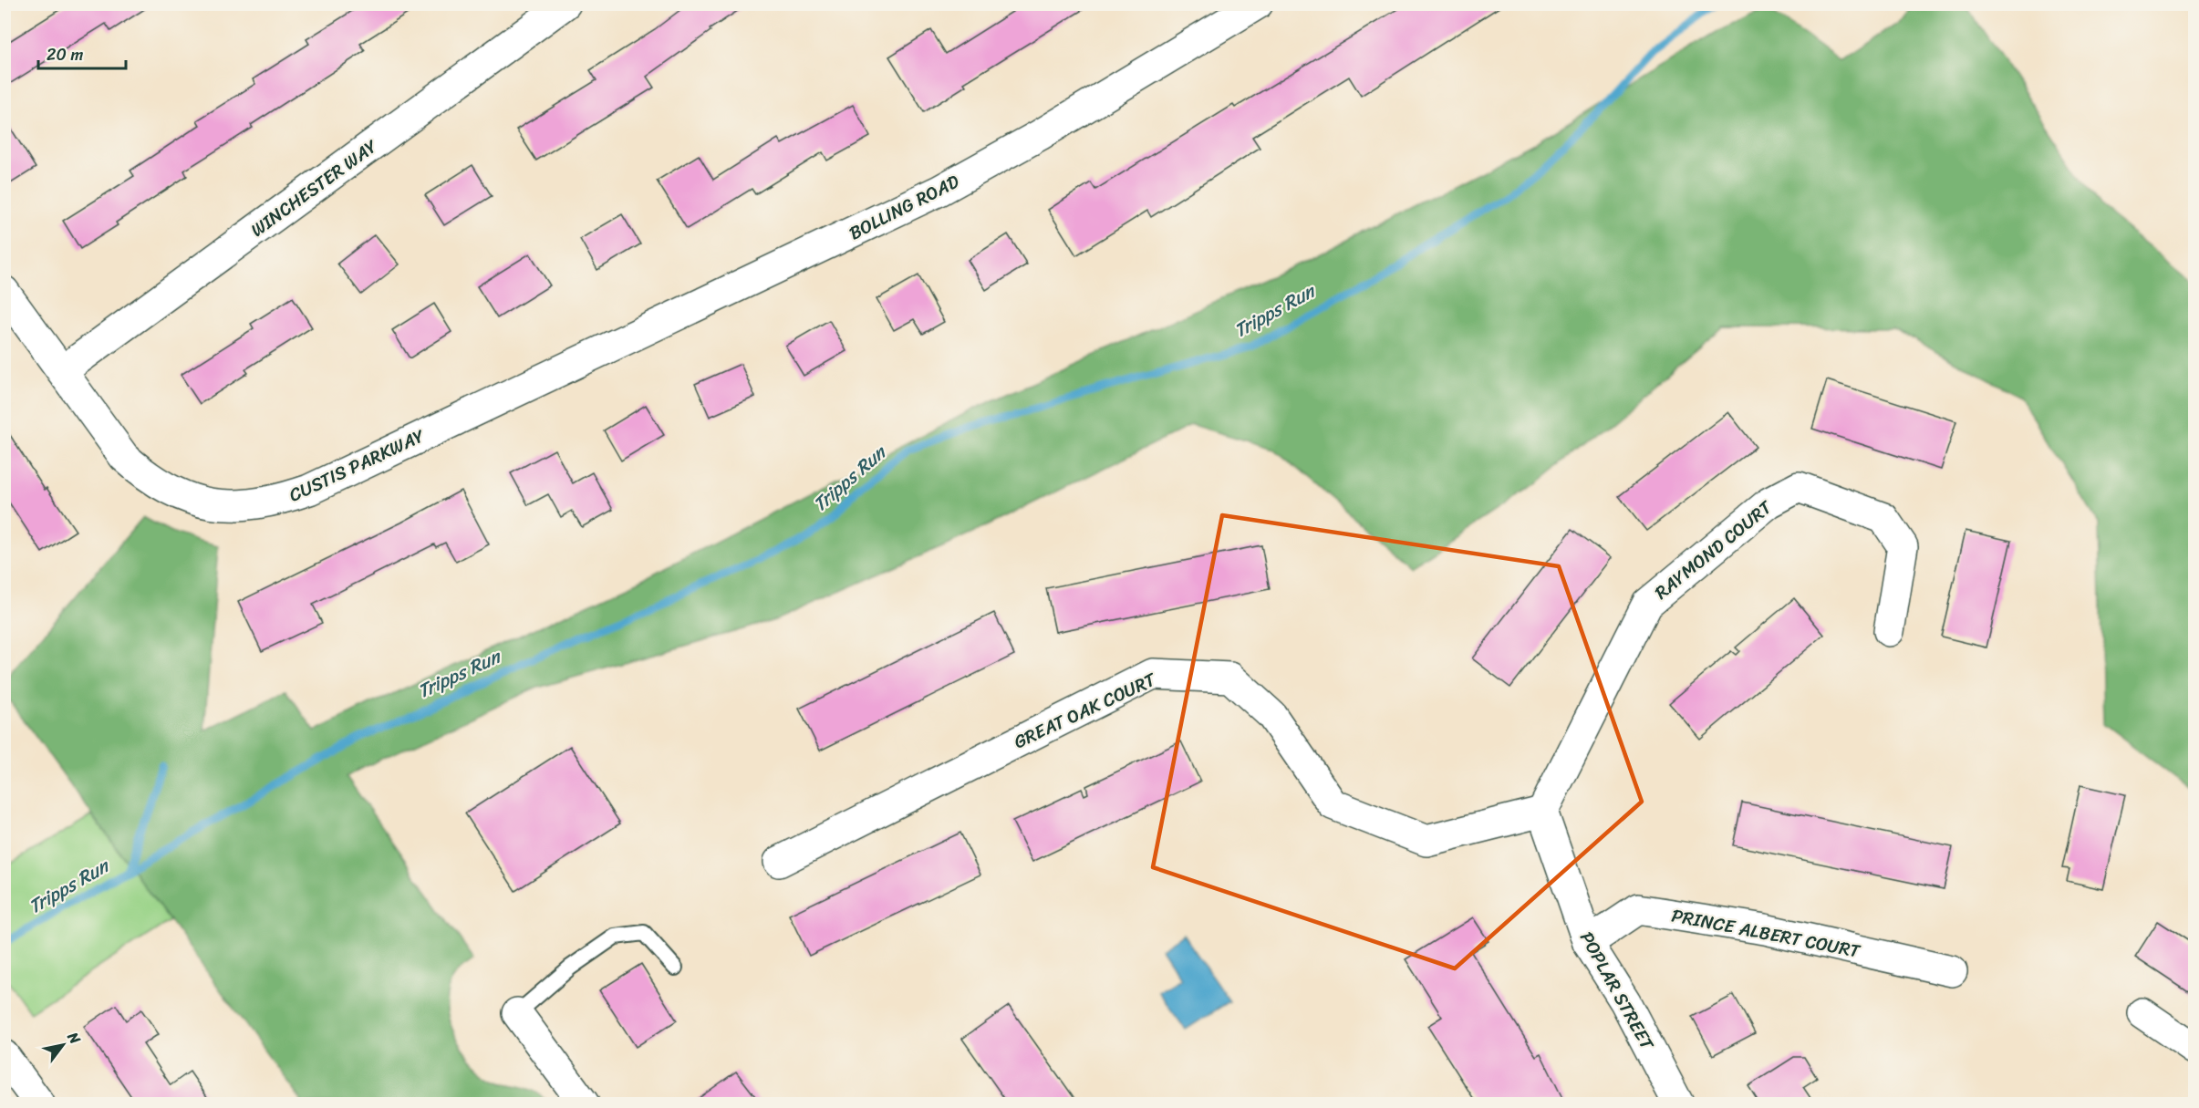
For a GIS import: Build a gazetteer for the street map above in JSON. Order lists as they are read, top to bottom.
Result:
{
  "streets": {
    "street": [
      "WINCHESTER WAY",
      "BOLLING ROAD",
      "CUSTIS PARKWAY",
      "RAYMOND COURT",
      "GREAT OAK COURT",
      "PRINCE ALBERT COURT",
      "POPLAR STREET"
    ]
  },
  "crossings": [
    ["WINCHESTER WAY", "CUSTIS PARKWAY"],
    ["BOLLING ROAD", "CUSTIS PARKWAY"],
    ["RAYMOND COURT", "GREAT OAK COURT"],
    ["RAYMOND COURT", "POPLAR STREET"],
    ["GREAT OAK COURT", "POPLAR STREET"],
    ["PRINCE ALBERT COURT", "POPLAR STREET"]
  ],
  "water": ["Tripps Run"],
  "scale_bar": "20 m",
  "north": "top right"
}
